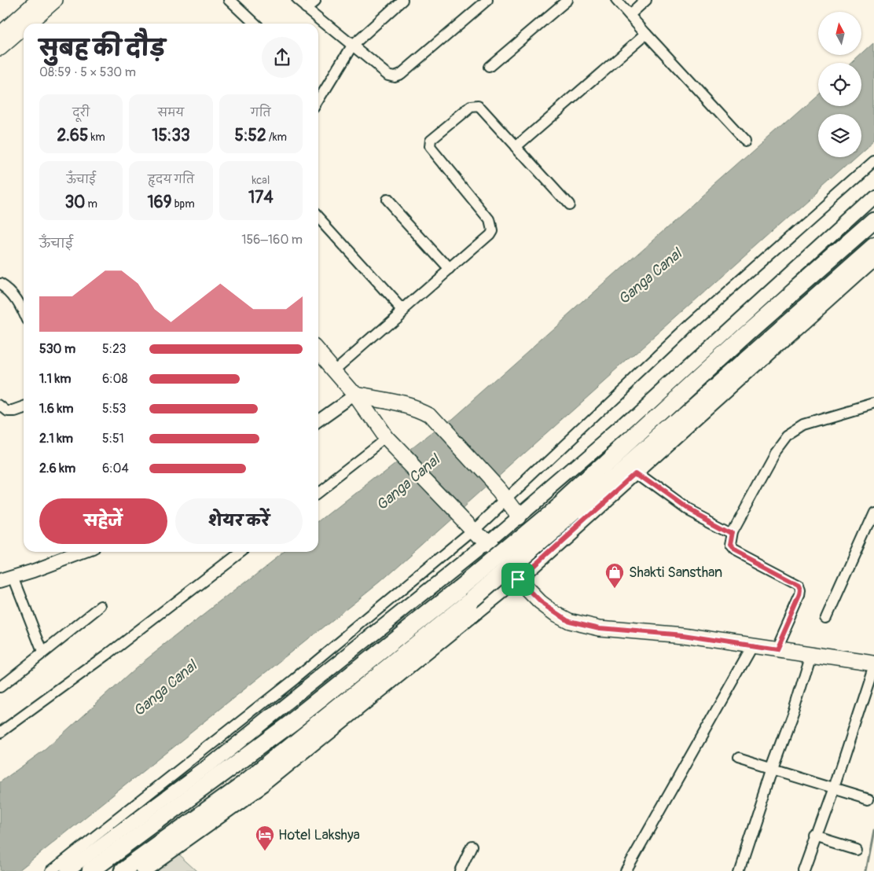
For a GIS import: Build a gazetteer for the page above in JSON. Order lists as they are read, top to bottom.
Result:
{
  "water": ["Ganga Canal"],
  "places": {
    "shop": ["Shakti Sansthan"],
    "hotel": ["Hotel Lakshya"]
  },
  "north": "top",
  "page": {
    "heading": ["सुबह की दौड़", "08:59 · 5 × 530 m"],
    "stats": [
      ["दूरी", "2.65 km"],
      ["समय", "15:33"],
      ["गति", "5:52 /km"],
      ["ऊँचाई", "30 m"],
      ["हृदय गति", "169 bpm"],
      ["kcal", "174"]
    ],
    "chart": ["ऊँचाई", "156–160 m"],
    "list": [
      {
        "name": "530 m",
        "note": "5:23"
      },
      {
        "name": "1.1 km",
        "note": "6:08"
      },
      {
        "name": "1.6 km",
        "note": "5:53"
      },
      {
        "name": "2.1 km",
        "note": "5:51"
      },
      {
        "name": "2.6 km",
        "note": "6:04"
      }
    ],
    "buttons": ["सहेजें", "शेयर करें"]
  }
}
